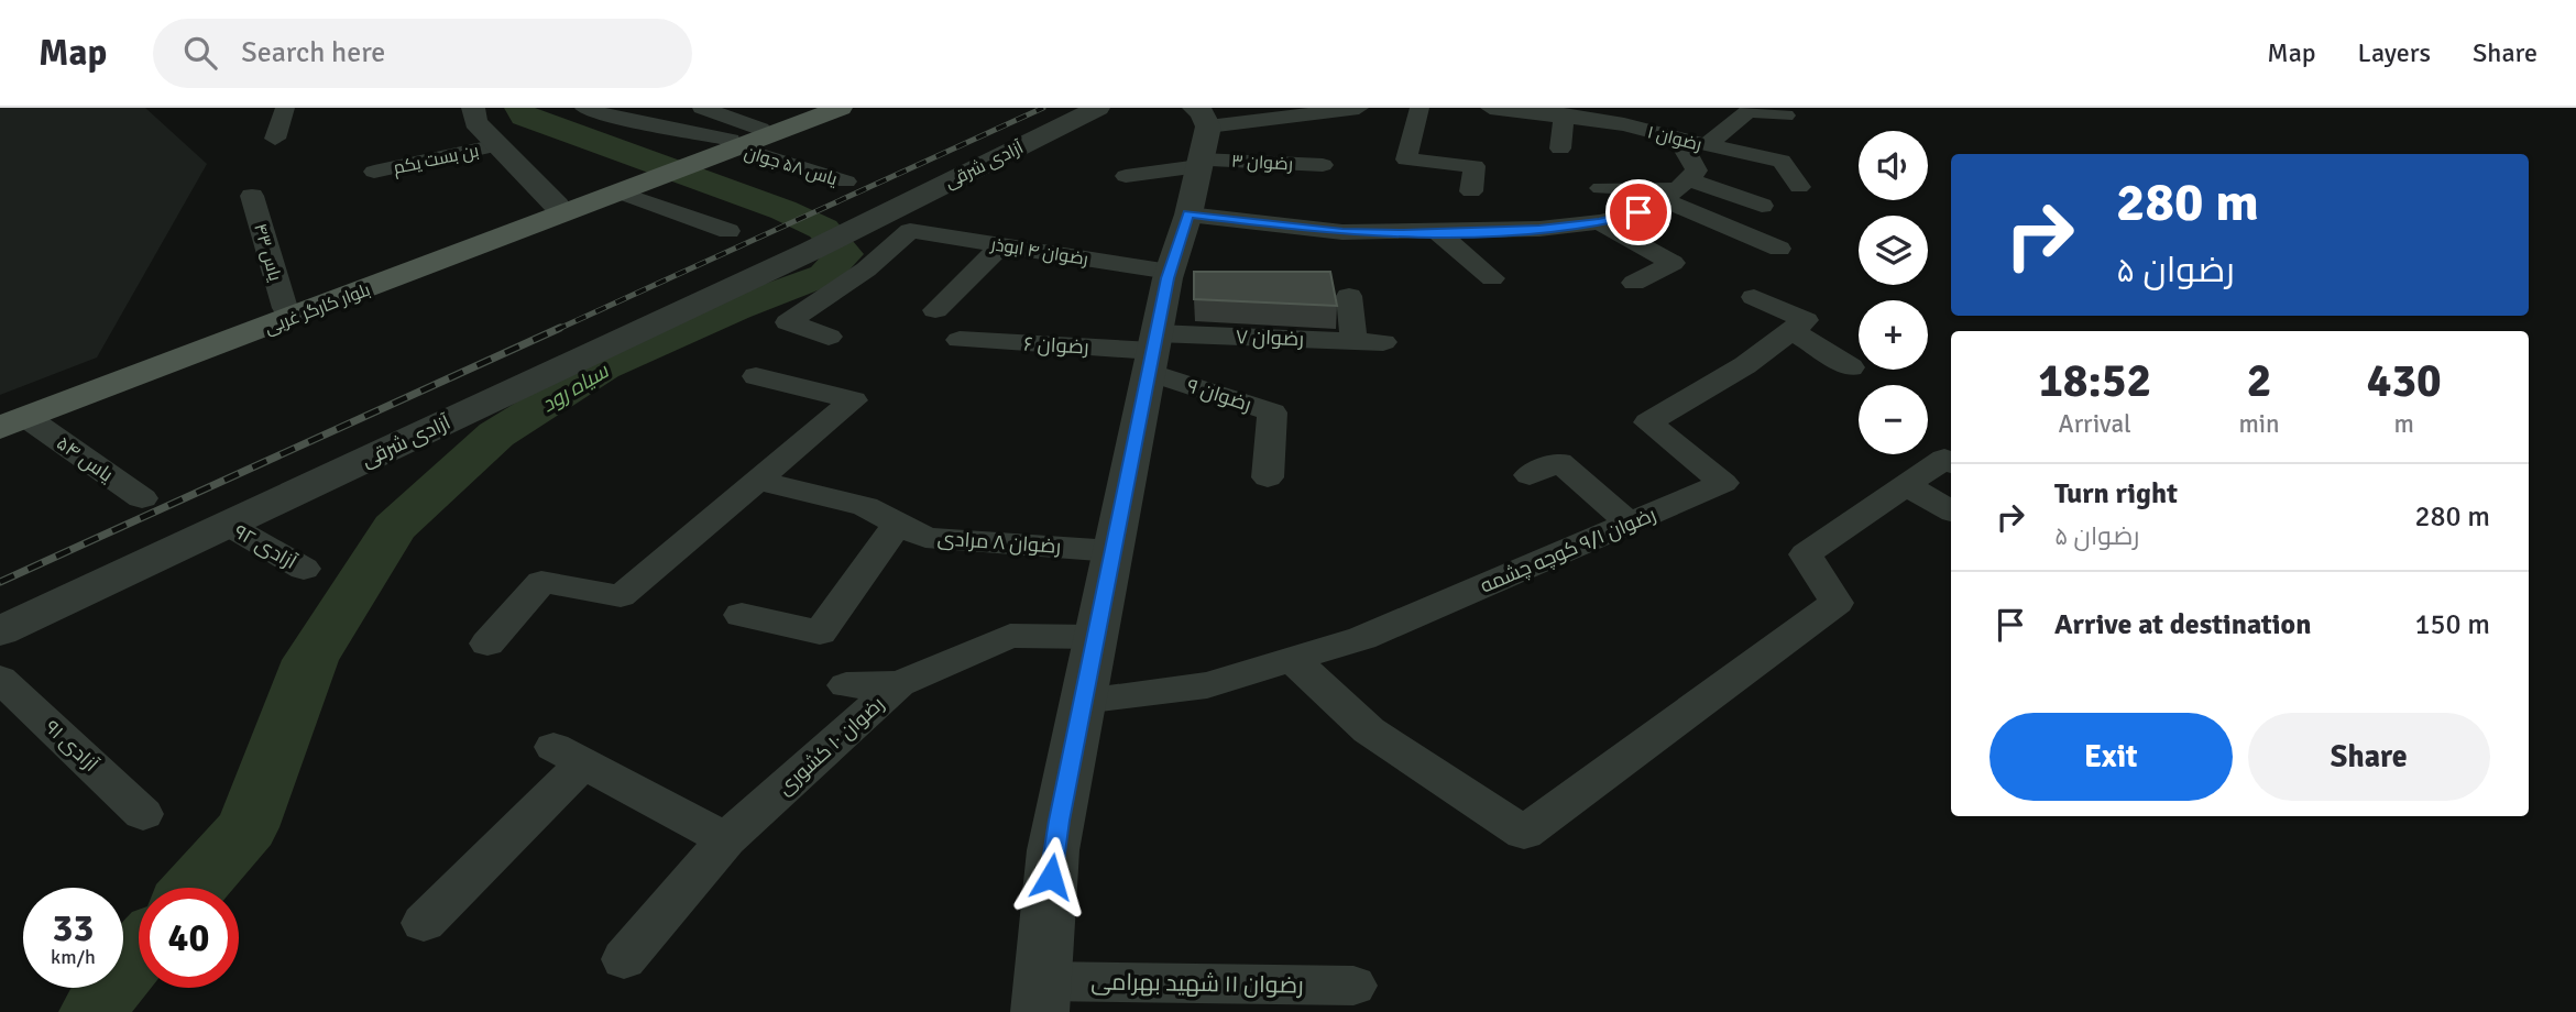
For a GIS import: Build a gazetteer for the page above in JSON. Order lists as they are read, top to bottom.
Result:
{
  "streets": {
    "main road": ["بلوار کارگر غربی"],
    "street": [
      "رضوان ۱",
      "بن بست یکم",
      "رضوان ۳",
      "آزادی شرقی",
      "یاس ۵۸ جوان",
      "رضوان ۴ ابوذر",
      "یاس ۴۳",
      "رضوان ۷",
      "رضوان ۶",
      "رضوان ۹",
      "یاس ۵۴",
      "رضوان ۸ مرادی",
      "آزادی ۹۲",
      "رضوان ۹/۱ کوچه چشمه",
      "آزادی ۹۱",
      "رضوان ۱۰ کشوری",
      "رضوان ۱۱ شهید بهرامی"
    ]
  },
  "crossings": [
    ["آزادی شرقی", "آزادی ۹۲"],
    ["یاس ۴۳", "بلوار کارگر غربی"],
    ["بلوار کارگر غربی", "یاس ۵۴"],
    ["رضوان ۷", "رضوان ۶"],
    ["رضوان ۷", "رضوان ۹"],
    ["رضوان ۶", "رضوان ۹"]
  ],
  "water": ["سیاه رود"],
  "page": {
    "header": "Map",
    "search": "Search here",
    "nav": ["Map", "Layers", "Share"],
    "map_buttons": ["+", "−"],
    "turn": ["280 m", "رضوان ۵"],
    "eta": [
      "18:52",
      "Arrival",
      "2",
      "min",
      "430",
      "m"
    ],
    "list": [
      {
        "name": "Turn right",
        "note": "رضوان ۵",
        "value": "280 m"
      },
      {
        "name": "Arrive at destination",
        "value": "150 m"
      }
    ],
    "buttons": ["Exit", "Share"],
    "speed": "33 km/h",
    "limit": "40"
  }
}
